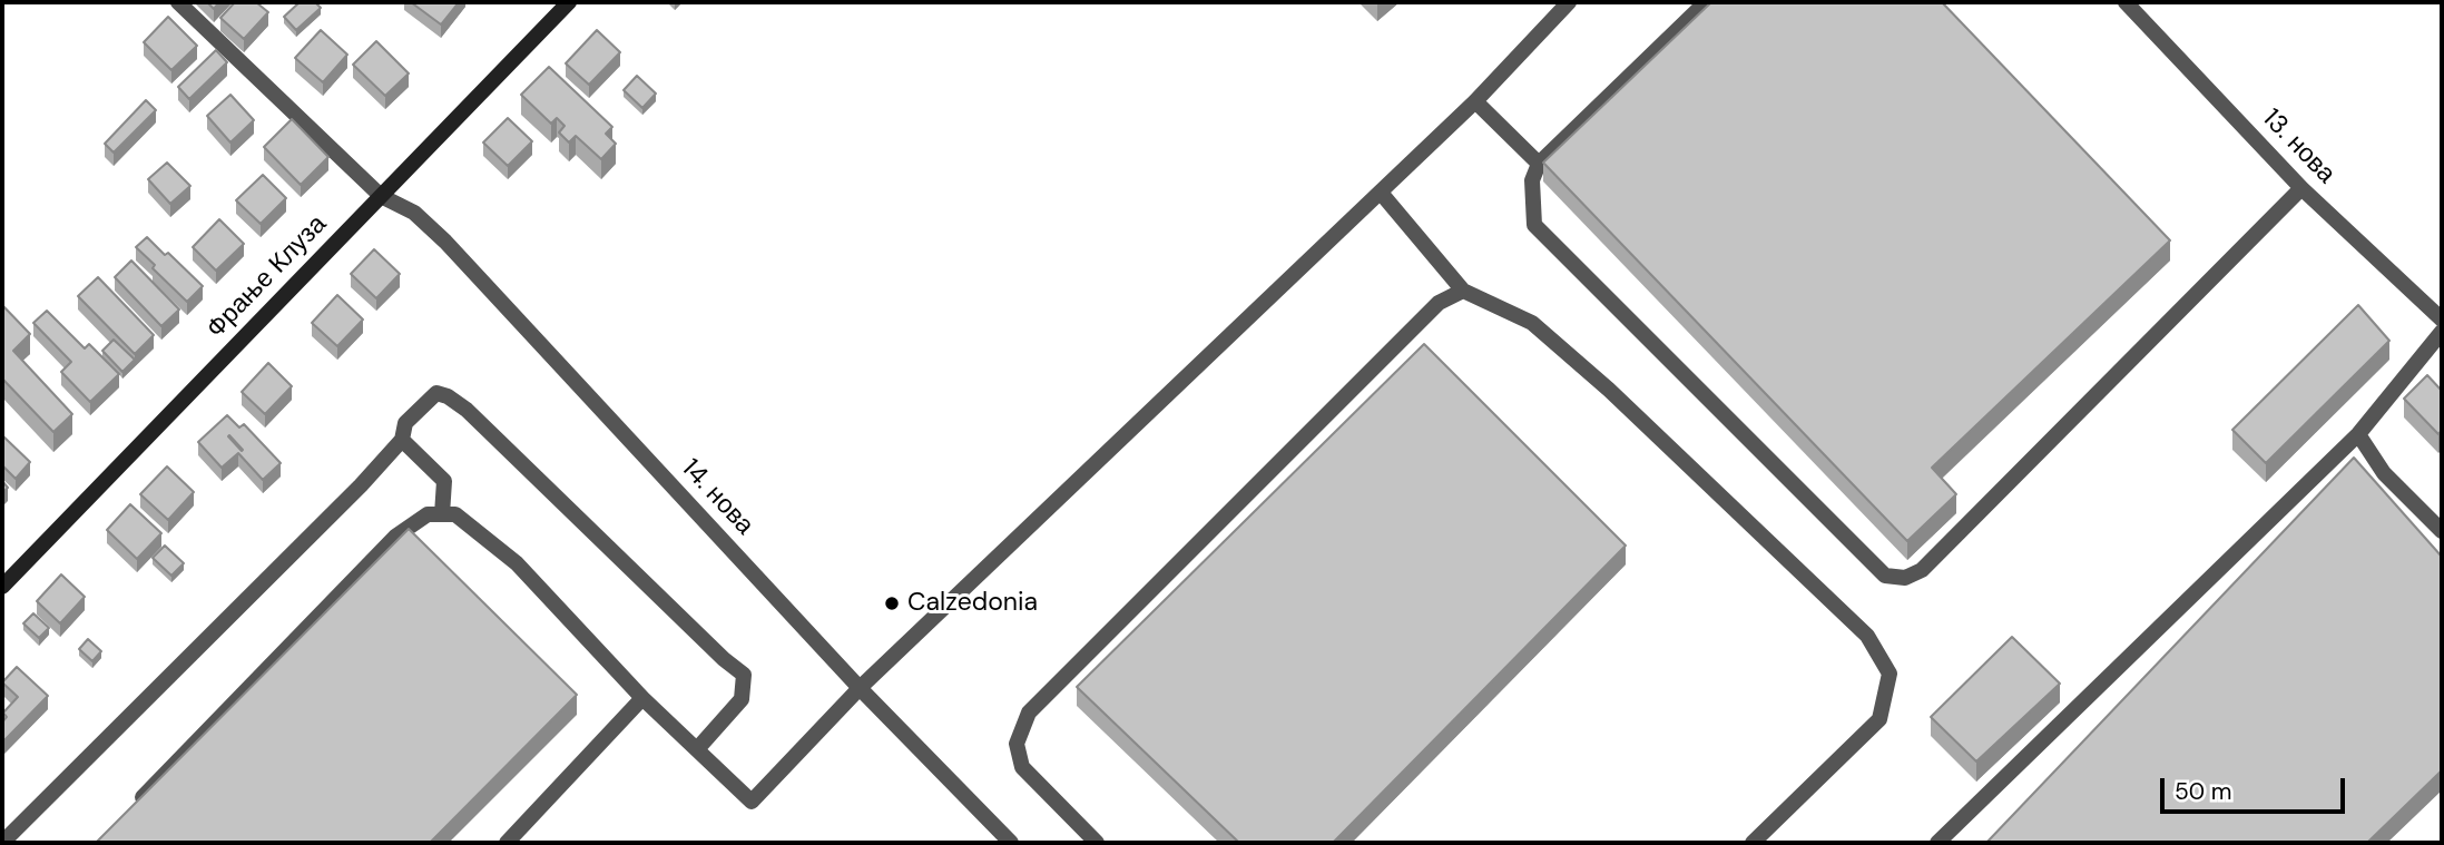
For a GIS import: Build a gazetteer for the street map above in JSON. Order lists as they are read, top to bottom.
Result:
{
  "streets": {
    "main road": ["Фрање Клуза"],
    "street": ["13. нова", "14. нова"]
  },
  "crossings": [
    ["Фрање Клуза", "14. нова"]
  ],
  "places": ["Calzedonia"],
  "scale_bar": "50 m"
}
